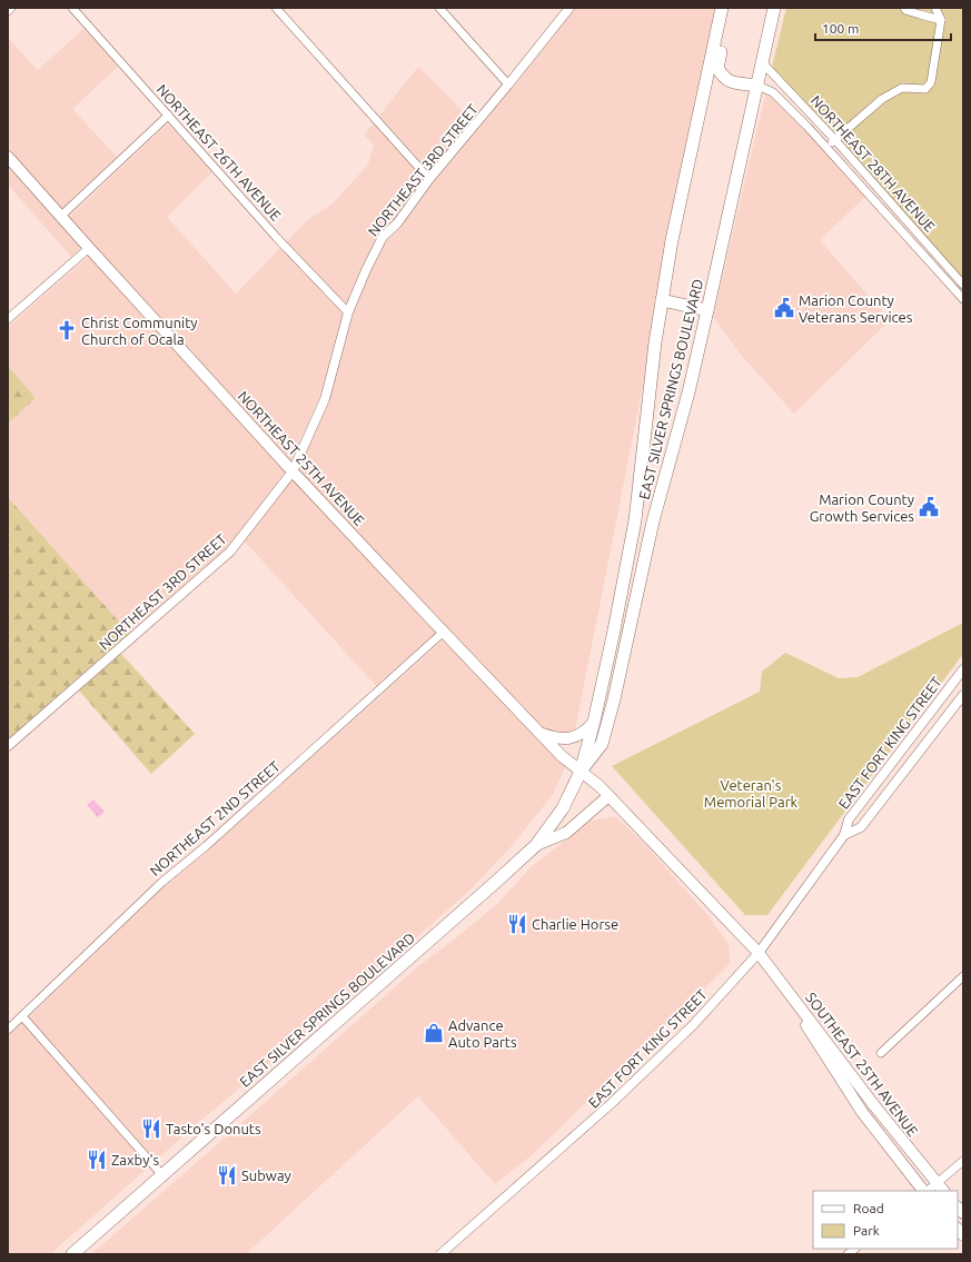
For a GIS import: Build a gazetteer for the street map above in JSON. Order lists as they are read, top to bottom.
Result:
{
  "streets": {
    "main road": ["EAST SILVER SPRINGS BOULEVARD", "NORTHEAST 25TH AVENUE", "SOUTHEAST 25TH AVENUE"],
    "street": [
      "NORTHEAST 26TH AVENUE",
      "NORTHEAST 28TH AVENUE",
      "NORTHEAST 3RD STREET",
      "EAST FORT KING STREET",
      "NORTHEAST 2ND STREET"
    ]
  },
  "crossings": [
    ["NORTHEAST 26TH AVENUE", "NORTHEAST 3RD STREET"],
    ["NORTHEAST 28TH AVENUE", "EAST SILVER SPRINGS BOULEVARD"],
    ["NORTHEAST 3RD STREET", "NORTHEAST 25TH AVENUE"],
    ["EAST SILVER SPRINGS BOULEVARD", "NORTHEAST 25TH AVENUE"],
    ["EAST SILVER SPRINGS BOULEVARD", "SOUTHEAST 25TH AVENUE"],
    ["NORTHEAST 25TH AVENUE", "NORTHEAST 2ND STREET"],
    ["NORTHEAST 25TH AVENUE", "SOUTHEAST 25TH AVENUE"],
    ["EAST FORT KING STREET", "SOUTHEAST 25TH AVENUE"]
  ],
  "parks": ["Veteran's Memorial Park"],
  "places": {
    "public building": ["Marion County Veterans Services", "Marion County Growth Services"],
    "church": ["Christ Community Church of Ocala"],
    "restaurant": [
      "Charlie Horse",
      "Tasto's Donuts",
      "Zaxby's",
      "Subway"
    ],
    "shop": ["Advance Auto Parts"]
  },
  "legend": ["Road", "Park"],
  "scale_bar": "100 m"
}
